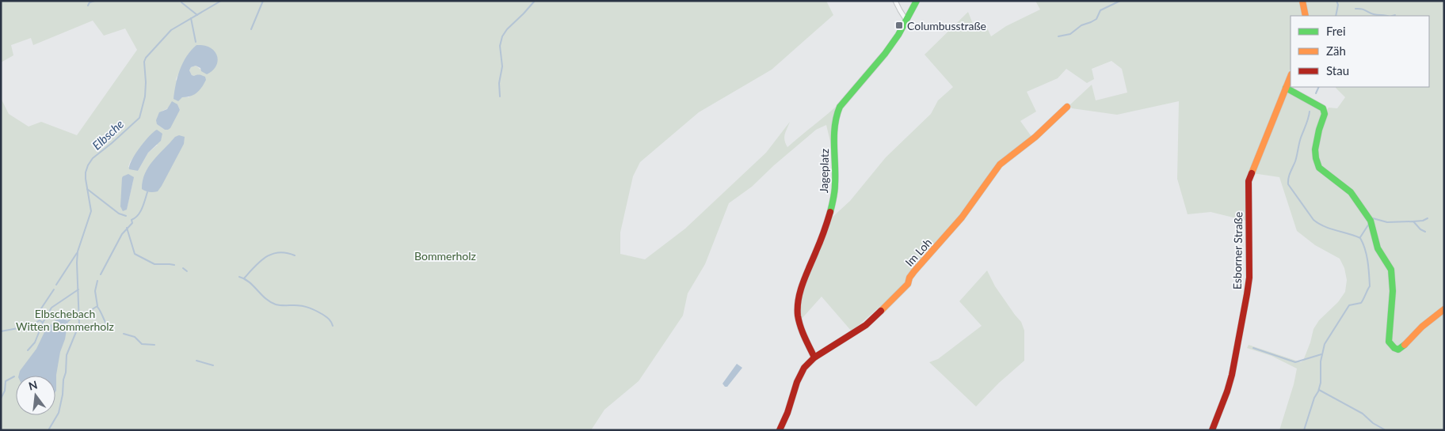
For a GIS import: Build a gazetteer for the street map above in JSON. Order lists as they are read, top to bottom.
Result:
{
  "streets": {
    "street": ["Jageplatz", "Esborner Straße", "Im Loh"]
  },
  "crossings": [
    ["Jageplatz", "Im Loh"]
  ],
  "water": ["Elbsche"],
  "parks": ["Bommerholz", "Elbschebach Witten Bommerholz"],
  "places": {
    "transit": ["Columbusstraße"]
  },
  "legend": ["Frei", "Zäh", "Stau"],
  "north": "top"
}
